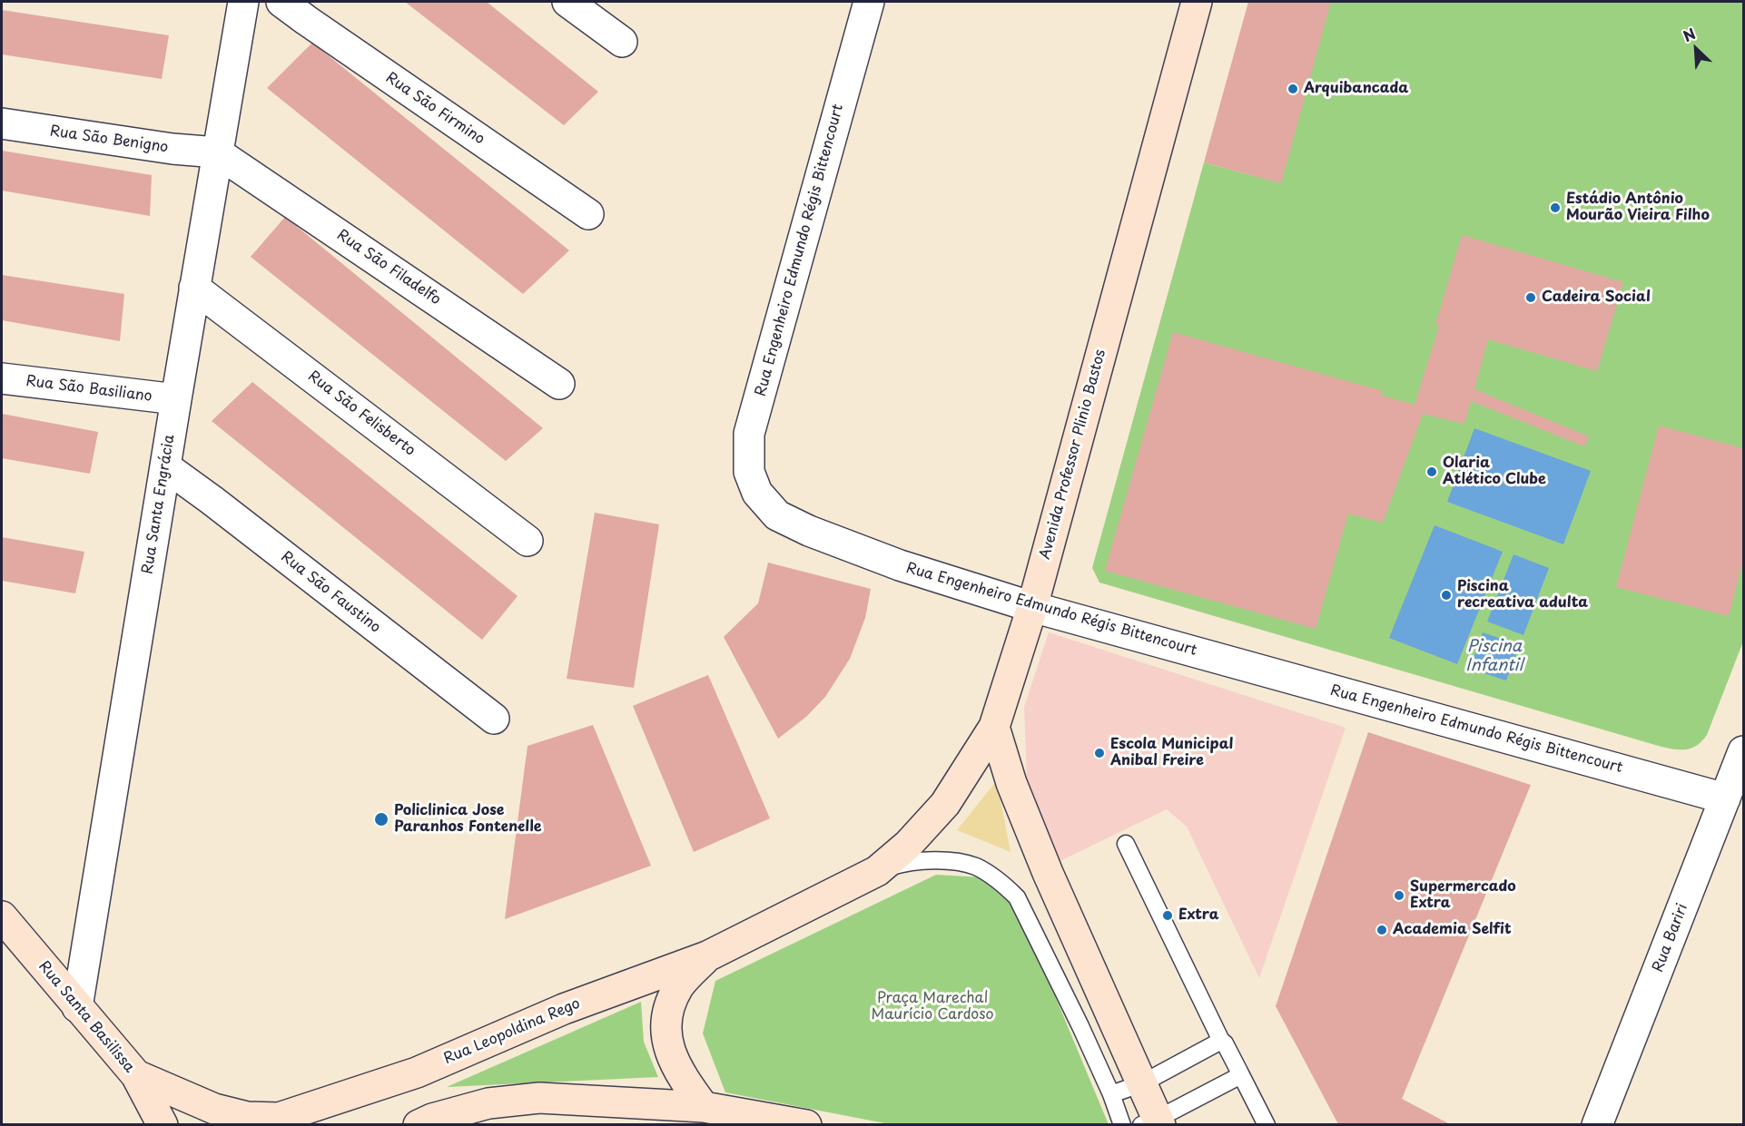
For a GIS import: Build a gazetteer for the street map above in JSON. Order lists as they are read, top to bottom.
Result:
{
  "streets": {
    "street": [
      "Rua São Firmino",
      "Rua São Benigno",
      "Rua Engenheiro Edmundo Régis Bittencourt",
      "Rua São Filadelfo",
      "Rua São Basiliano",
      "Rua São Felisberto",
      "Avenida Professor Plinio Bastos",
      "Rua Santa Engrácia",
      "Rua São Faustino",
      "Rua Bariri",
      "Rua Santa Basilissa",
      "Rua Leopoldina Rego"
    ]
  },
  "crossings": [
    ["Rua São Benigno", "Rua São Filadelfo"],
    ["Rua São Benigno", "Rua Santa Engrácia"],
    ["Rua Engenheiro Edmundo Régis Bittencourt", "Avenida Professor Plinio Bastos"],
    ["Rua Engenheiro Edmundo Régis Bittencourt", "Rua Bariri"],
    ["Rua São Filadelfo", "Rua Santa Engrácia"],
    ["Rua São Basiliano", "Rua Santa Engrácia"],
    ["Rua São Felisberto", "Rua Santa Engrácia"],
    ["Avenida Professor Plinio Bastos", "Rua Leopoldina Rego"],
    ["Rua Santa Engrácia", "Rua São Faustino"],
    ["Rua Santa Engrácia", "Rua Santa Basilissa"],
    ["Rua Santa Basilissa", "Rua Leopoldina Rego"]
  ],
  "water": ["Piscina Infantil"],
  "parks": ["Praça Marechal Maurício Cardoso"],
  "places": [
    "Arquibancada",
    "Estádio Antônio Mourão Vieira Filho",
    "Cadeira Social",
    "Olaria Atlético Clube",
    "Piscina recreativa adulta",
    "Escola Municipal Anibal Freire",
    "Policlinica Jose Paranhos Fontenelle",
    "Supermercado Extra",
    "Extra",
    "Academia Selfit"
  ],
  "north": "top left"
}
